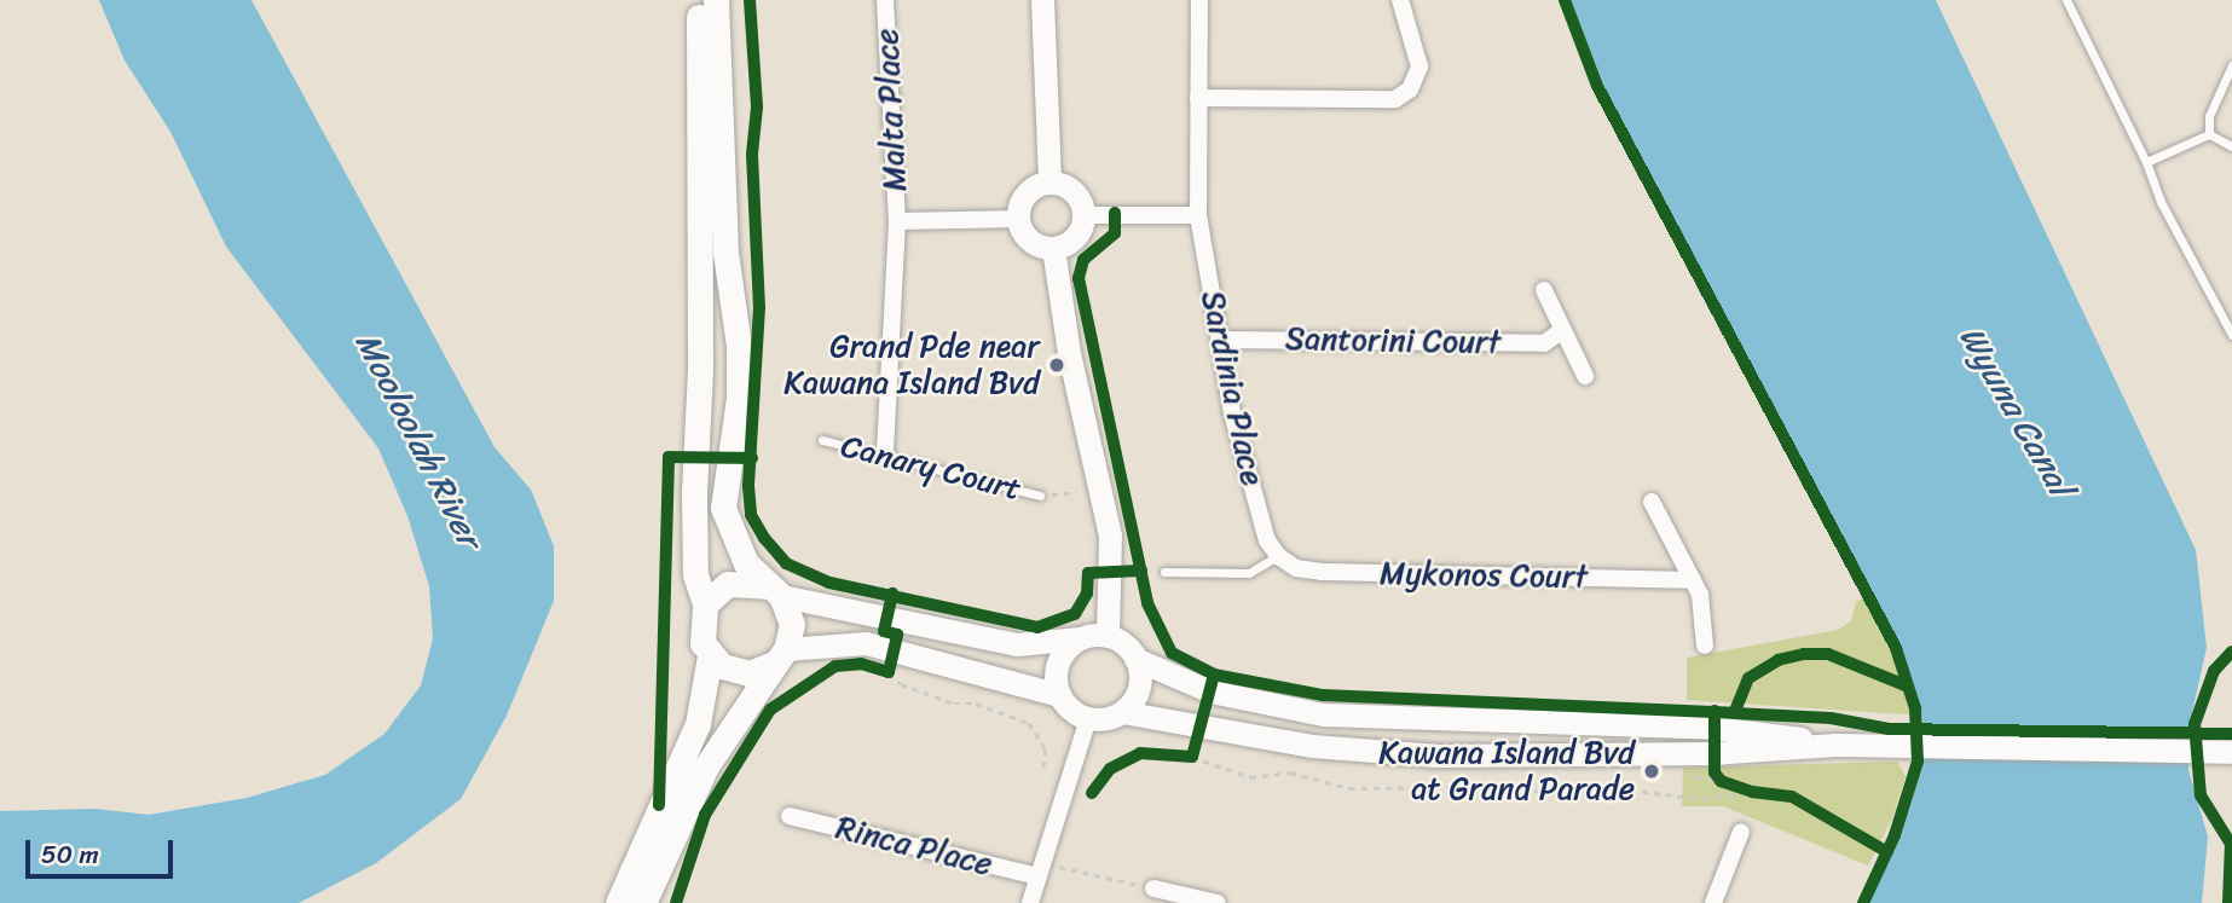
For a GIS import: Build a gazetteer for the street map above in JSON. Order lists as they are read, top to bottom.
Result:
{
  "streets": {
    "street": [
      "Malta Place",
      "Santorini Court",
      "Sardinia Place",
      "Mykonos Court",
      "Rinca Place"
    ],
    "lane": ["Canary Court"]
  },
  "crossings": [
    ["Malta Place", "Canary Court"],
    ["Santorini Court", "Sardinia Place"],
    ["Sardinia Place", "Mykonos Court"]
  ],
  "water": ["Wyuna Canal", "Mooloolah River"],
  "places": ["Grand Pde near Kawana Island Bvd", "Kawana Island Bvd at Grand Parade"],
  "scale_bar": "50 m"
}
